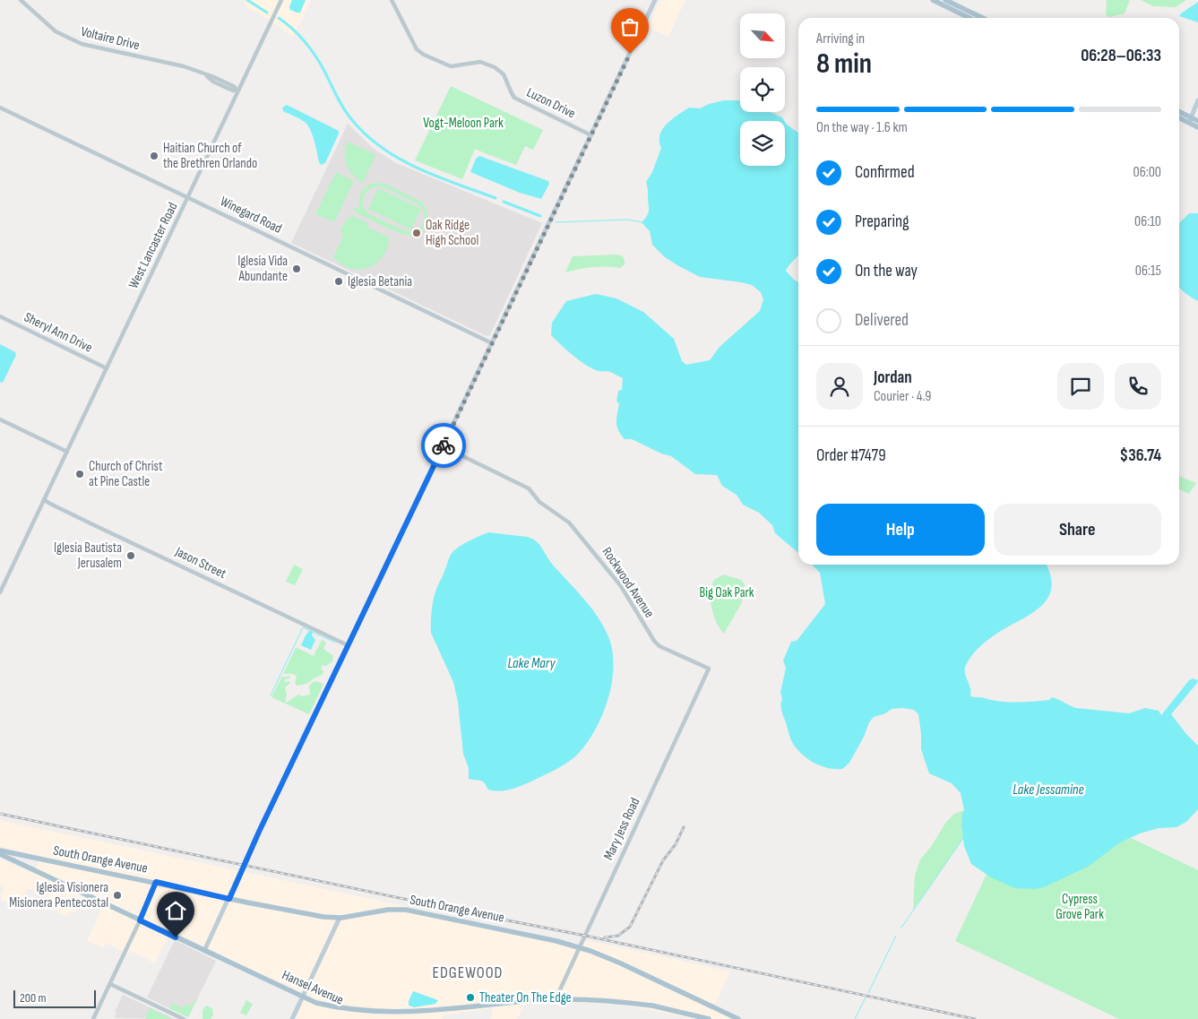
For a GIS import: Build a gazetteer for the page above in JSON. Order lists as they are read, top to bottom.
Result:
{
  "streets": {
    "main road": ["South Orange Avenue", "Hansel Avenue"],
    "street": [
      "Voltaire Drive",
      "Luzon Drive",
      "Winegard Road",
      "West Lancaster Road",
      "Sheryl Ann Drive",
      "Jason Street",
      "Rockwood Avenue",
      "Mary Jess Road"
    ]
  },
  "crossings": [
    ["Voltaire Drive", "West Lancaster Road"],
    ["Winegard Road", "West Lancaster Road"],
    ["West Lancaster Road", "Sheryl Ann Drive"],
    ["West Lancaster Road", "Jason Street"],
    ["Rockwood Avenue", "Mary Jess Road"],
    ["Mary Jess Road", "South Orange Avenue"]
  ],
  "districts": ["EDGEWOOD"],
  "water": ["Lake Mary", "Lake Jessamine"],
  "parks": ["Vogt-Meloon Park", "Big Oak Park", "Cypress Grove Park"],
  "places": [
    "Haitian Church of the Brethren Orlando",
    "Oak Ridge High School",
    "Iglesia Vida Abundante",
    "Iglesia Betania",
    "Church of Christ at Pine Castle",
    "Iglesia Bautista Jerusalem",
    "Iglesia Visionera Misionera Pentecostal",
    "Theater On The Edge"
  ],
  "scale_bar": "200 m",
  "north": "bottom right",
  "page": {
    "heading": ["8 min", "Arriving in", "06:28–06:33"],
    "panel": [
      "Jordan",
      "Courier · 4.9",
      "Order #7479",
      "$36.74"
    ],
    "bar": "On the way · 1.6 km",
    "list": [
      ["Confirmed", "06:00"],
      ["Preparing", "06:10"],
      ["On the way", "06:15"],
      "Delivered"
    ],
    "buttons": ["Help", "Share"],
    "scale": "200 m"
  }
}
